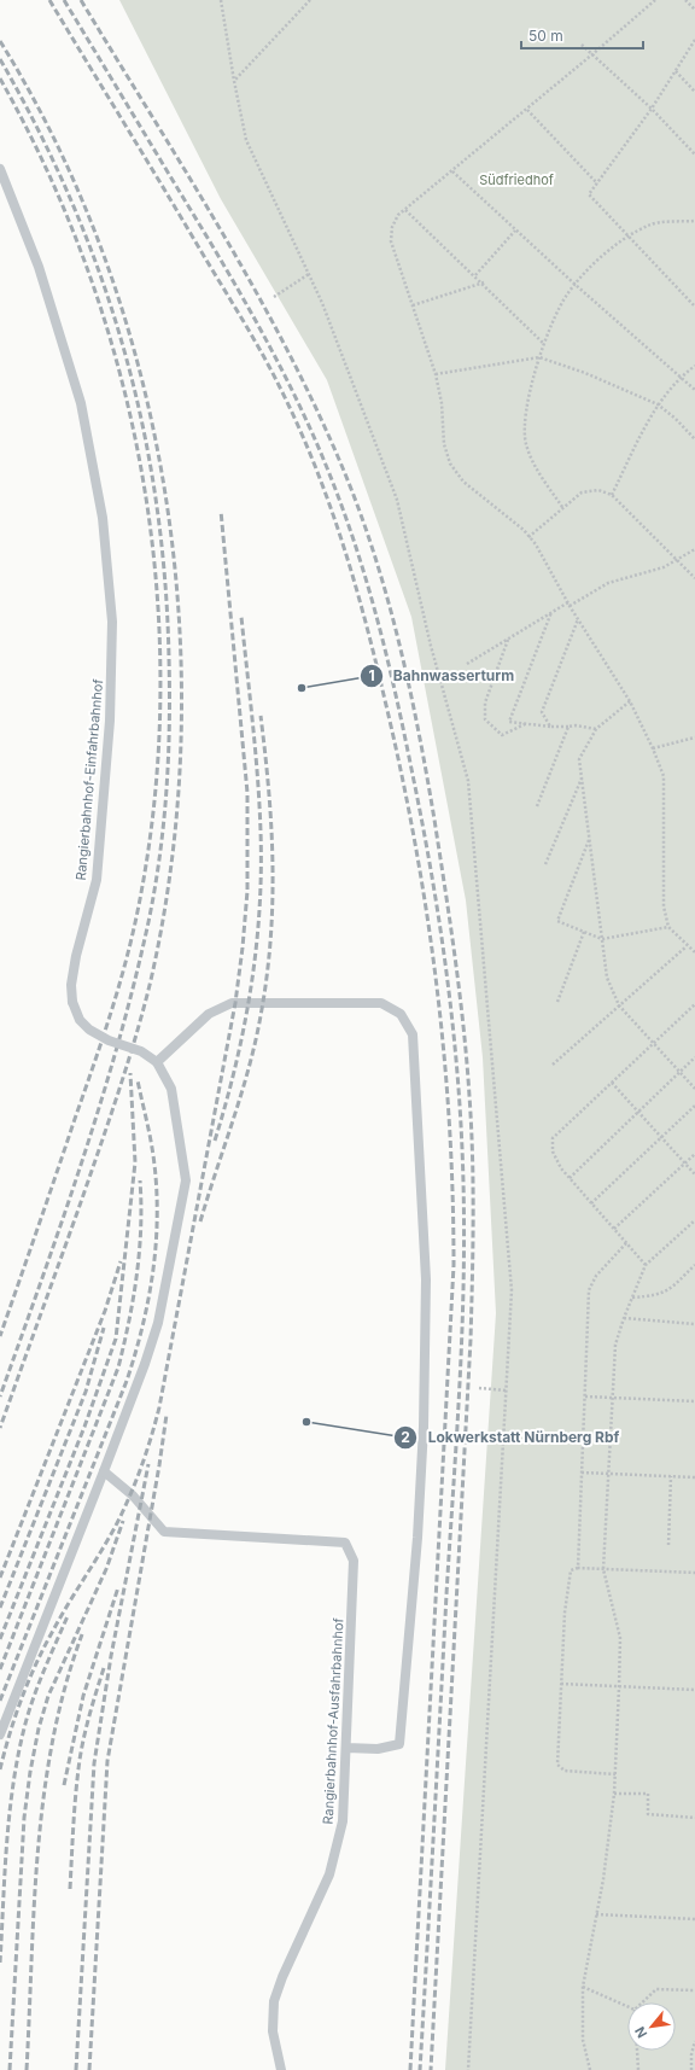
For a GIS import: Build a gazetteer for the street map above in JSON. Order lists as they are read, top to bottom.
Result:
{
  "streets": {
    "lane": ["Rangierbahnhof-Einfahrbahnhof", "Rangierbahnhof-Ausfahrbahnhof"]
  },
  "parks": ["Südfriedhof"],
  "places": ["Bahnwasserturm", "Lokwerkstatt Nürnberg Rbf"],
  "scale_bar": "50 m",
  "north": "bottom left"
}
